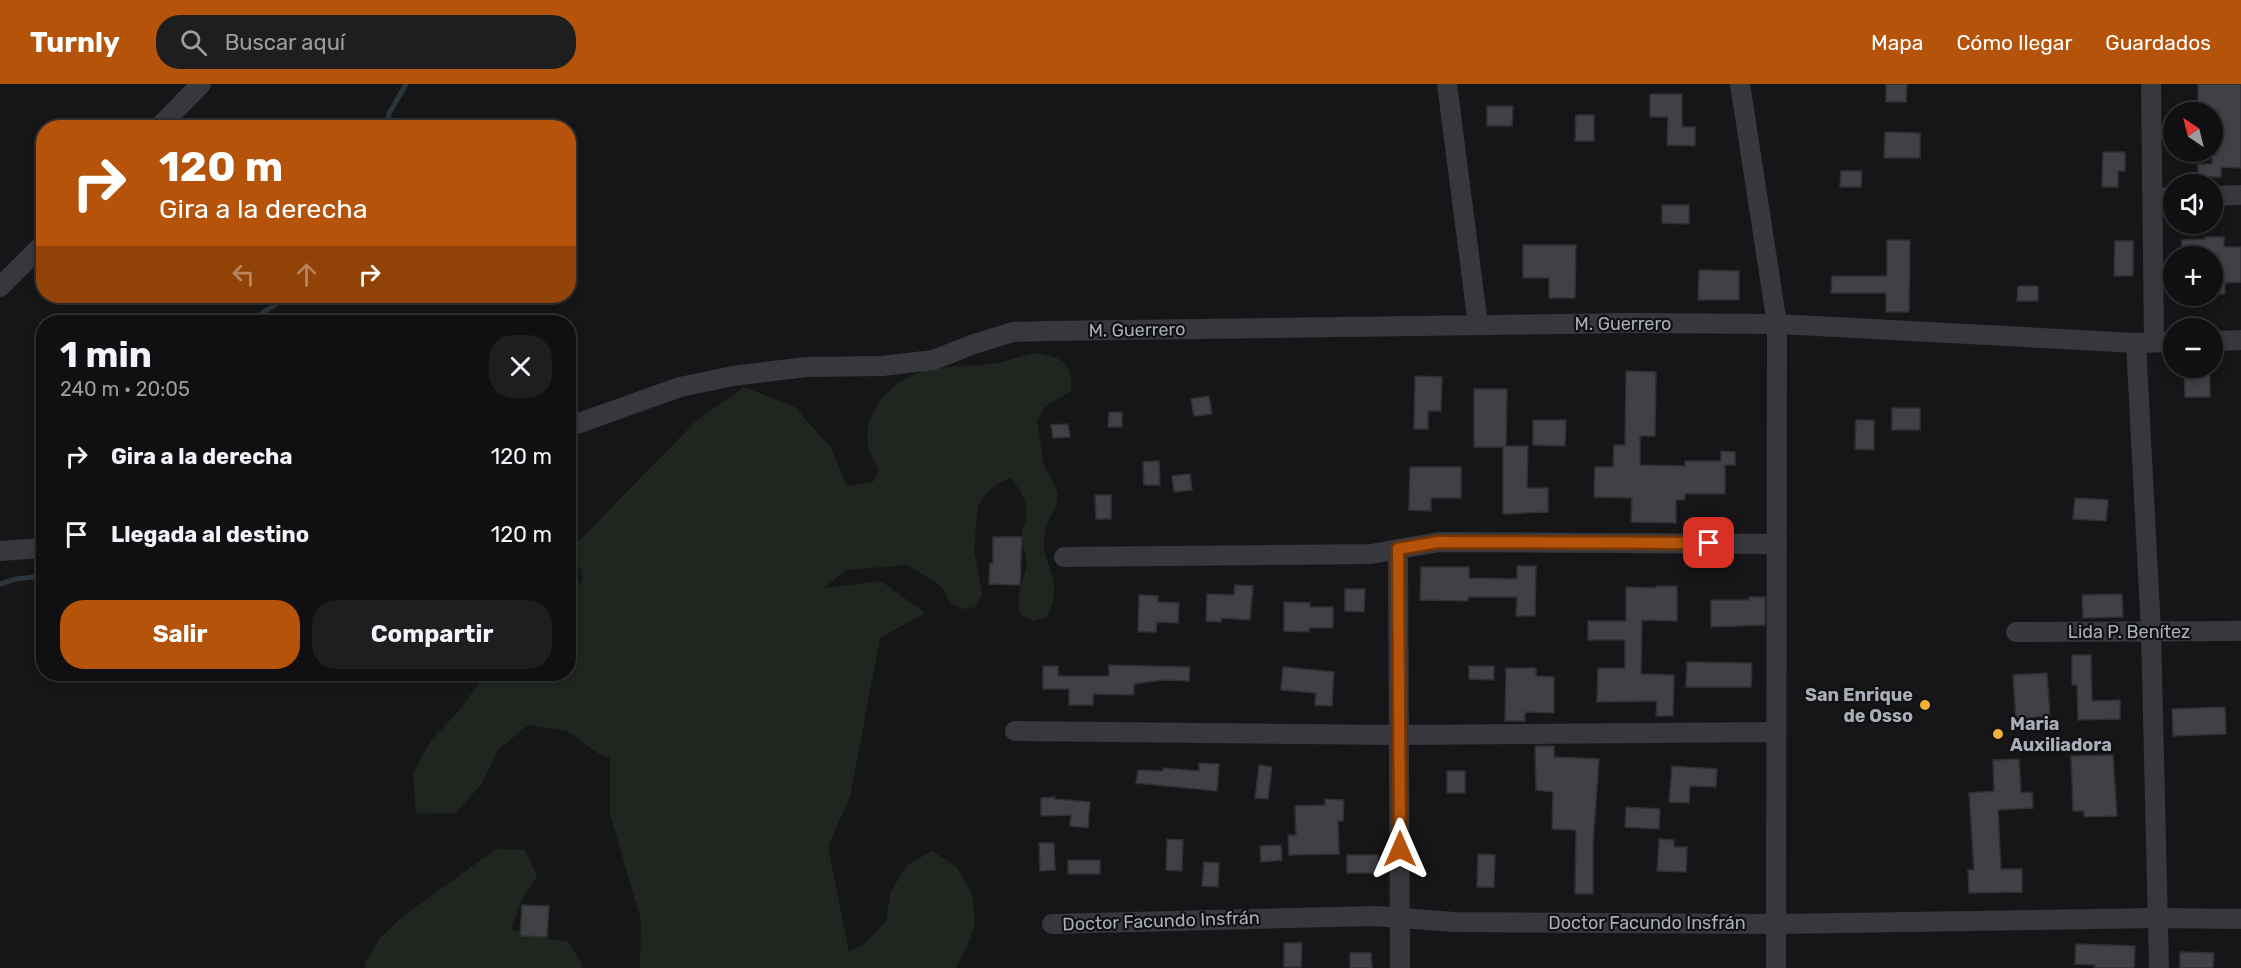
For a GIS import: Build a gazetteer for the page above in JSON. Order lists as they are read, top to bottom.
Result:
{
  "streets": {
    "street": ["M. Guerrero", "Lida P. Benítez", "Doctor Facundo Insfrán"]
  },
  "places": ["San Enrique de Osso", "Maria Auxiliadora"],
  "north": "top left",
  "page": {
    "header": "Turnly",
    "search": "Buscar aquí",
    "nav": ["Mapa", "Cómo llegar", "Guardados"],
    "map_buttons": ["+", "−"],
    "turn": ["120 m", "Gira a la derecha"],
    "heading": ["1 min", "240 m · 20:05"],
    "list": [
      {
        "name": "Gira a la derecha",
        "value": "120 m"
      },
      {
        "name": "Llegada al destino",
        "value": "120 m"
      }
    ],
    "buttons": ["Salir", "Compartir"]
  }
}
